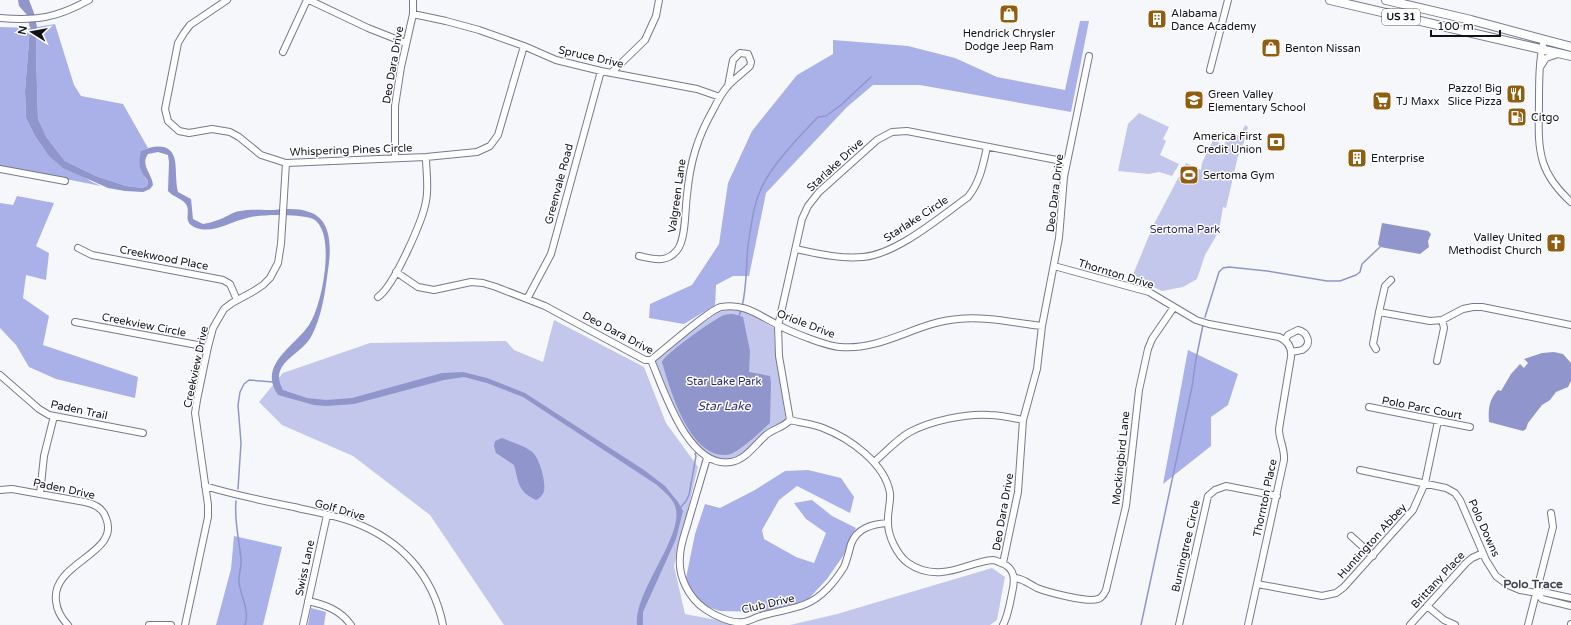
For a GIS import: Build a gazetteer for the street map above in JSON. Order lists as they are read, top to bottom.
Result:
{
  "streets": {
    "main road": ["US 31"],
    "street": [
      "Spruce Drive",
      "Deo Dara Drive",
      "Whispering Pines Circle",
      "Starlake Drive",
      "Greenvale Road",
      "Valgreen Lane",
      "Starlake Circle",
      "Creekwood Place",
      "Thornton Drive",
      "Oriole Drive",
      "Creekview Circle",
      "Creekview Drive",
      "Polo Parc Court",
      "Paden Trail",
      "Mockingbird Lane",
      "Paden Drive",
      "Thornton Place",
      "Golf Drive",
      "Polo Downs",
      "Huntington Abbey",
      "Burningtree Circle",
      "Swiss Lane",
      "Brittany Place",
      "Club Drive"
    ]
  },
  "crossings": [
    ["Spruce Drive", "Deo Dara Drive"],
    ["Spruce Drive", "Whispering Pines Circle"],
    ["Spruce Drive", "Greenvale Road"],
    ["Spruce Drive", "Valgreen Lane"],
    ["Deo Dara Drive", "Whispering Pines Circle"],
    ["Deo Dara Drive", "Starlake Drive"],
    ["Deo Dara Drive", "Greenvale Road"],
    ["Deo Dara Drive", "Thornton Drive"],
    ["Deo Dara Drive", "Oriole Drive"],
    ["Deo Dara Drive", "Club Drive"],
    ["Whispering Pines Circle", "Creekview Drive"],
    ["Starlake Drive", "Starlake Circle"],
    ["Starlake Drive", "Oriole Drive"],
    ["Creekwood Place", "Creekview Drive"],
    ["Thornton Drive", "Mockingbird Lane"],
    ["Thornton Drive", "Thornton Place"],
    ["Creekview Circle", "Creekview Drive"],
    ["Creekview Drive", "Golf Drive"],
    ["Polo Parc Court", "Huntington Abbey"],
    ["Thornton Place", "Huntington Abbey"],
    ["Thornton Place", "Burningtree Circle"],
    ["Golf Drive", "Swiss Lane"],
    ["Polo Downs", "Huntington Abbey"],
    ["Polo Downs", "Brittany Place"]
  ],
  "districts": ["Polo Trace"],
  "water": ["Star Lake"],
  "parks": ["Sertoma Park", "Star Lake Park"],
  "places": {
    "shop": ["Hendrick Chrysler Dodge Jeep Ram", "Benton Nissan"],
    "building": ["Alabama Dance Academy", "Enterprise"],
    "restaurant": ["Pazzo! Big Slice Pizza"],
    "school or university": ["Green Valley Elementary School"],
    "supermarket": ["TJ Maxx"],
    "fuel station": ["Citgo"],
    "bank": ["America First Credit Union"],
    "sports": ["Sertoma Gym"],
    "church": ["Valley United Methodist Church"]
  },
  "scale_bar": "100 m",
  "north": "left"
}
